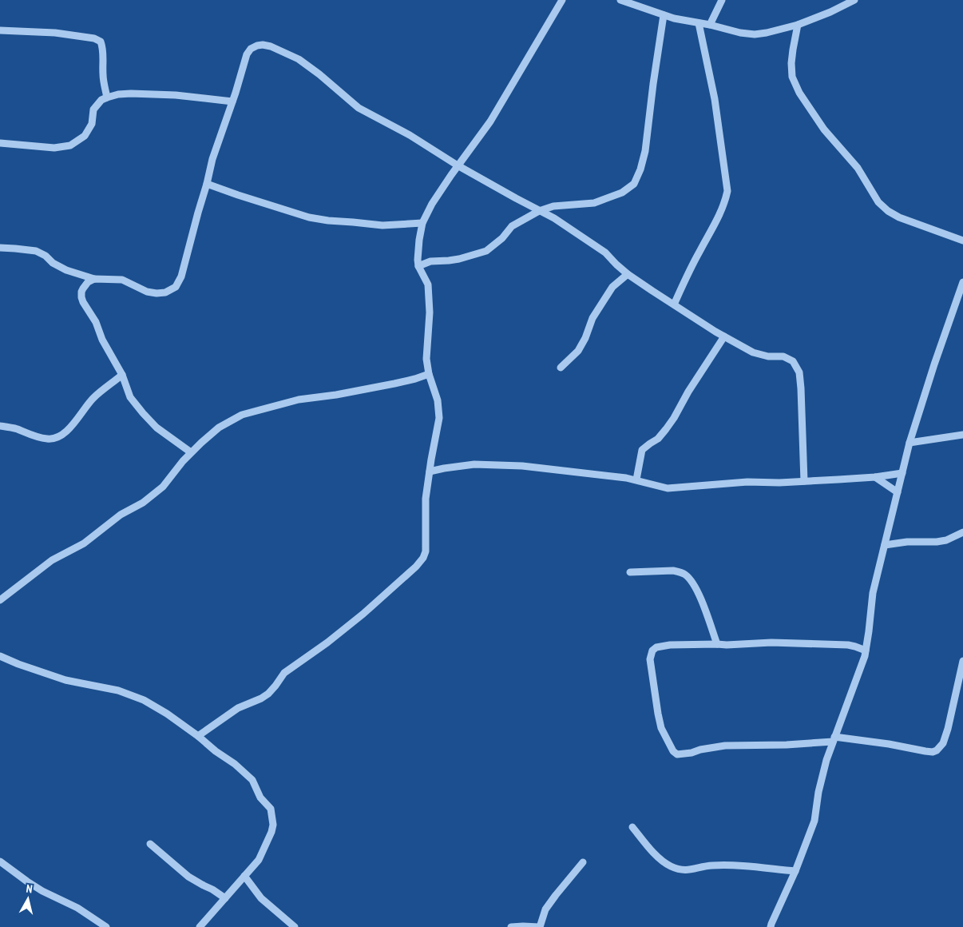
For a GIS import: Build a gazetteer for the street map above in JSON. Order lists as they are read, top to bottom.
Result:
{
  "north": "top"
}
